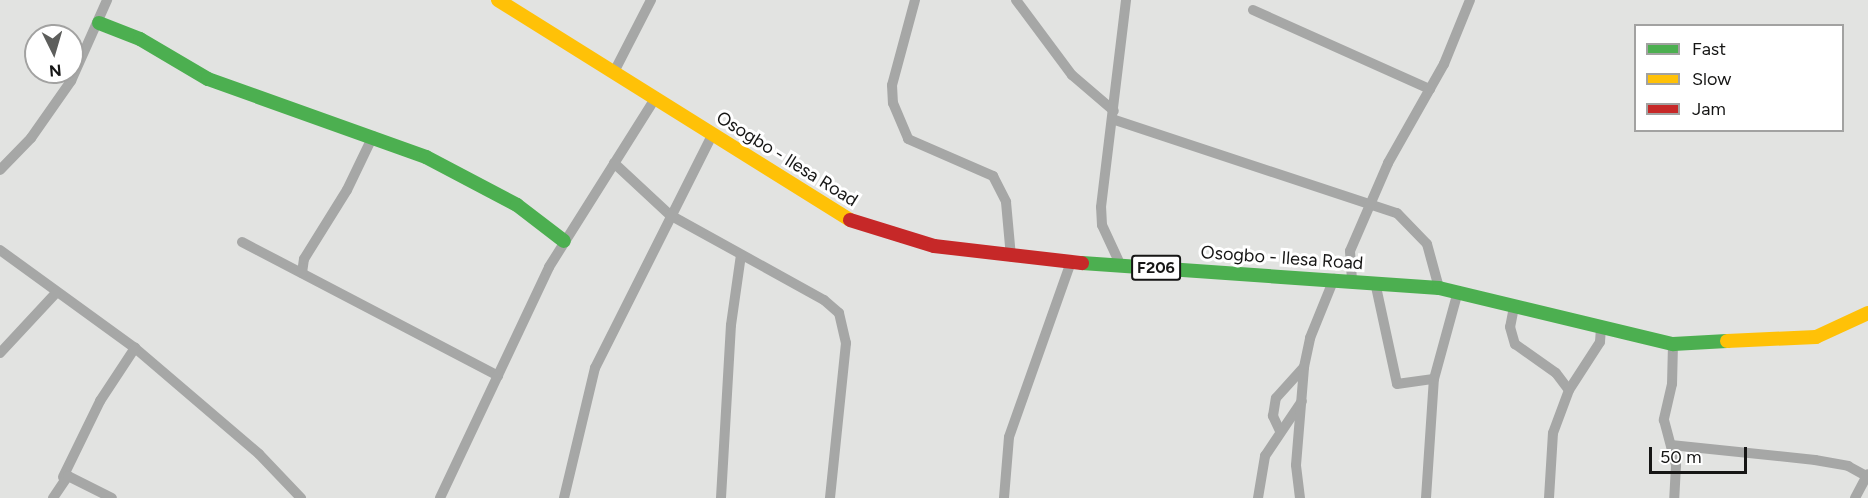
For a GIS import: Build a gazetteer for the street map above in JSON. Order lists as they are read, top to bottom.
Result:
{
  "streets": {
    "main road": ["Osogbo - Ilesa Road", "F206"]
  },
  "legend": ["Fast", "Slow", "Jam"],
  "scale_bar": "50 m",
  "north": "bottom"
}
